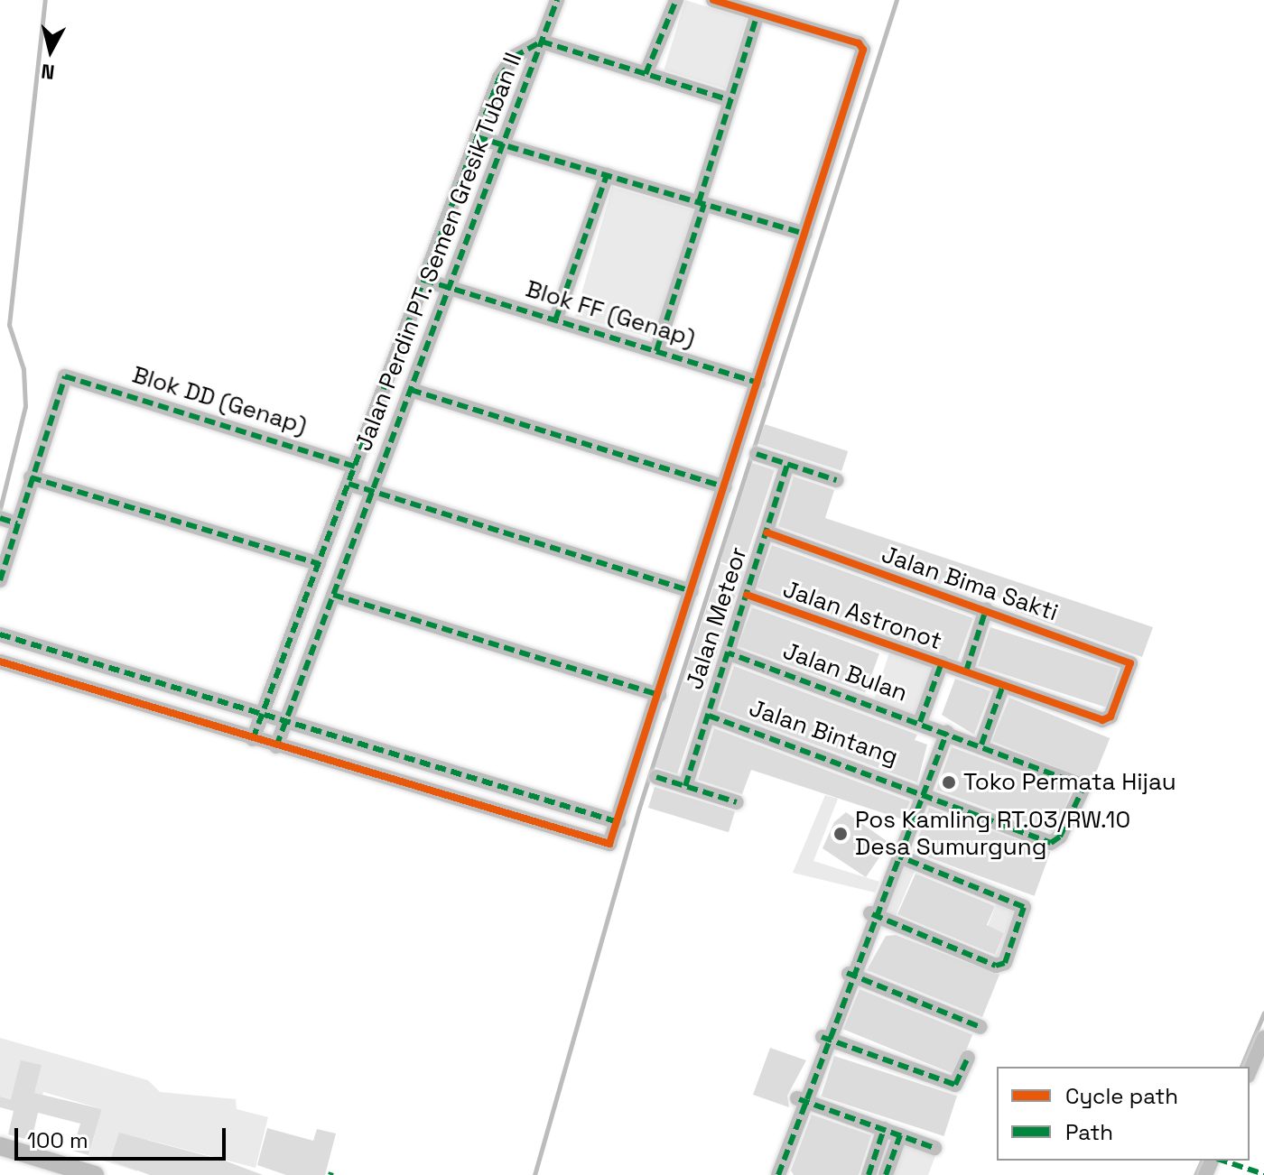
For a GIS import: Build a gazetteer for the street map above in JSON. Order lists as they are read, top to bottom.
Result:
{
  "streets": {
    "street": [
      "Jalan Perdin PT. Semen Gresik Tuban II",
      "Blok FF (Genap)",
      "Blok DD (Genap)",
      "Jalan Bima Sakti",
      "Jalan Astronot",
      "Jalan Meteor",
      "Jalan Bulan",
      "Jalan Bintang"
    ]
  },
  "crossings": [
    ["Jalan Perdin PT. Semen Gresik Tuban II", "Blok FF (Genap)"],
    ["Jalan Perdin PT. Semen Gresik Tuban II", "Blok DD (Genap)"],
    ["Jalan Bima Sakti", "Jalan Astronot"],
    ["Jalan Bima Sakti", "Jalan Meteor"],
    ["Jalan Astronot", "Jalan Meteor"],
    ["Jalan Meteor", "Jalan Bulan"],
    ["Jalan Meteor", "Jalan Bintang"],
    ["Jalan Bulan", "Jalan Bintang"]
  ],
  "places": ["Toko Permata Hijau", "Pos Kamling RT.03/RW.10 Desa Sumurgung"],
  "legend": ["Cycle path", "Path"],
  "scale_bar": "100 m",
  "north": "bottom"
}
